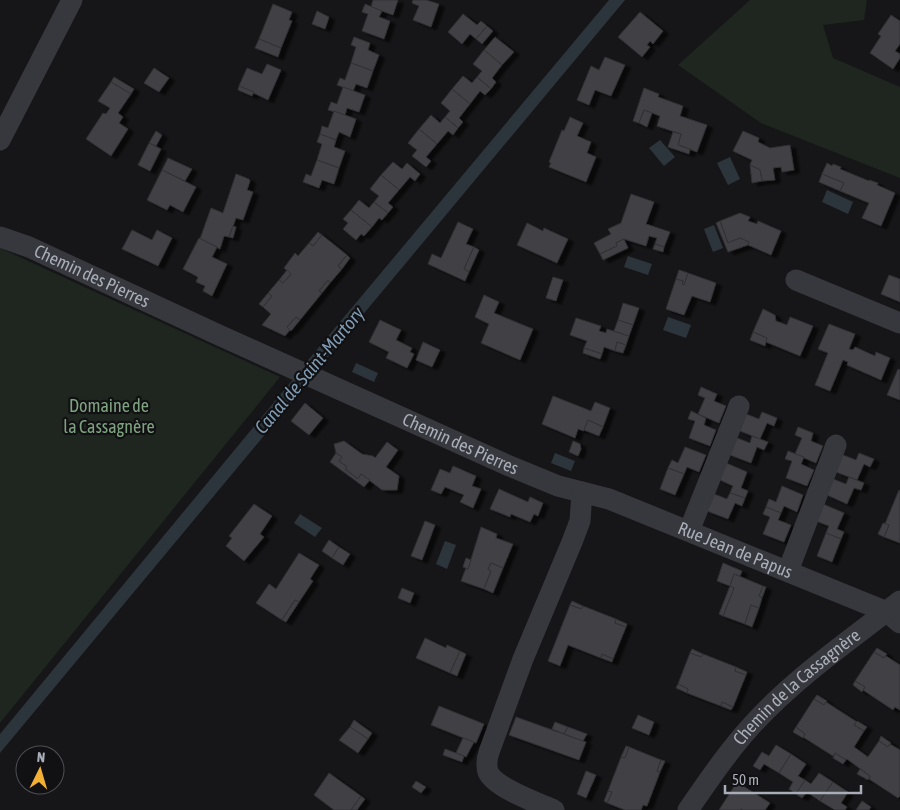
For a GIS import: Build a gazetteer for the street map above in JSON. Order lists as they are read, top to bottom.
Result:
{
  "streets": {
    "street": ["Chemin des Pierres", "Rue Jean de Papus", "Chemin de la Cassagnère"]
  },
  "crossings": [
    ["Chemin des Pierres", "Rue Jean de Papus"],
    ["Rue Jean de Papus", "Chemin de la Cassagnère"]
  ],
  "water": ["Canal de Saint-Martory"],
  "parks": ["Domaine de la Cassagnère"],
  "scale_bar": "50 m",
  "north": "top"
}
